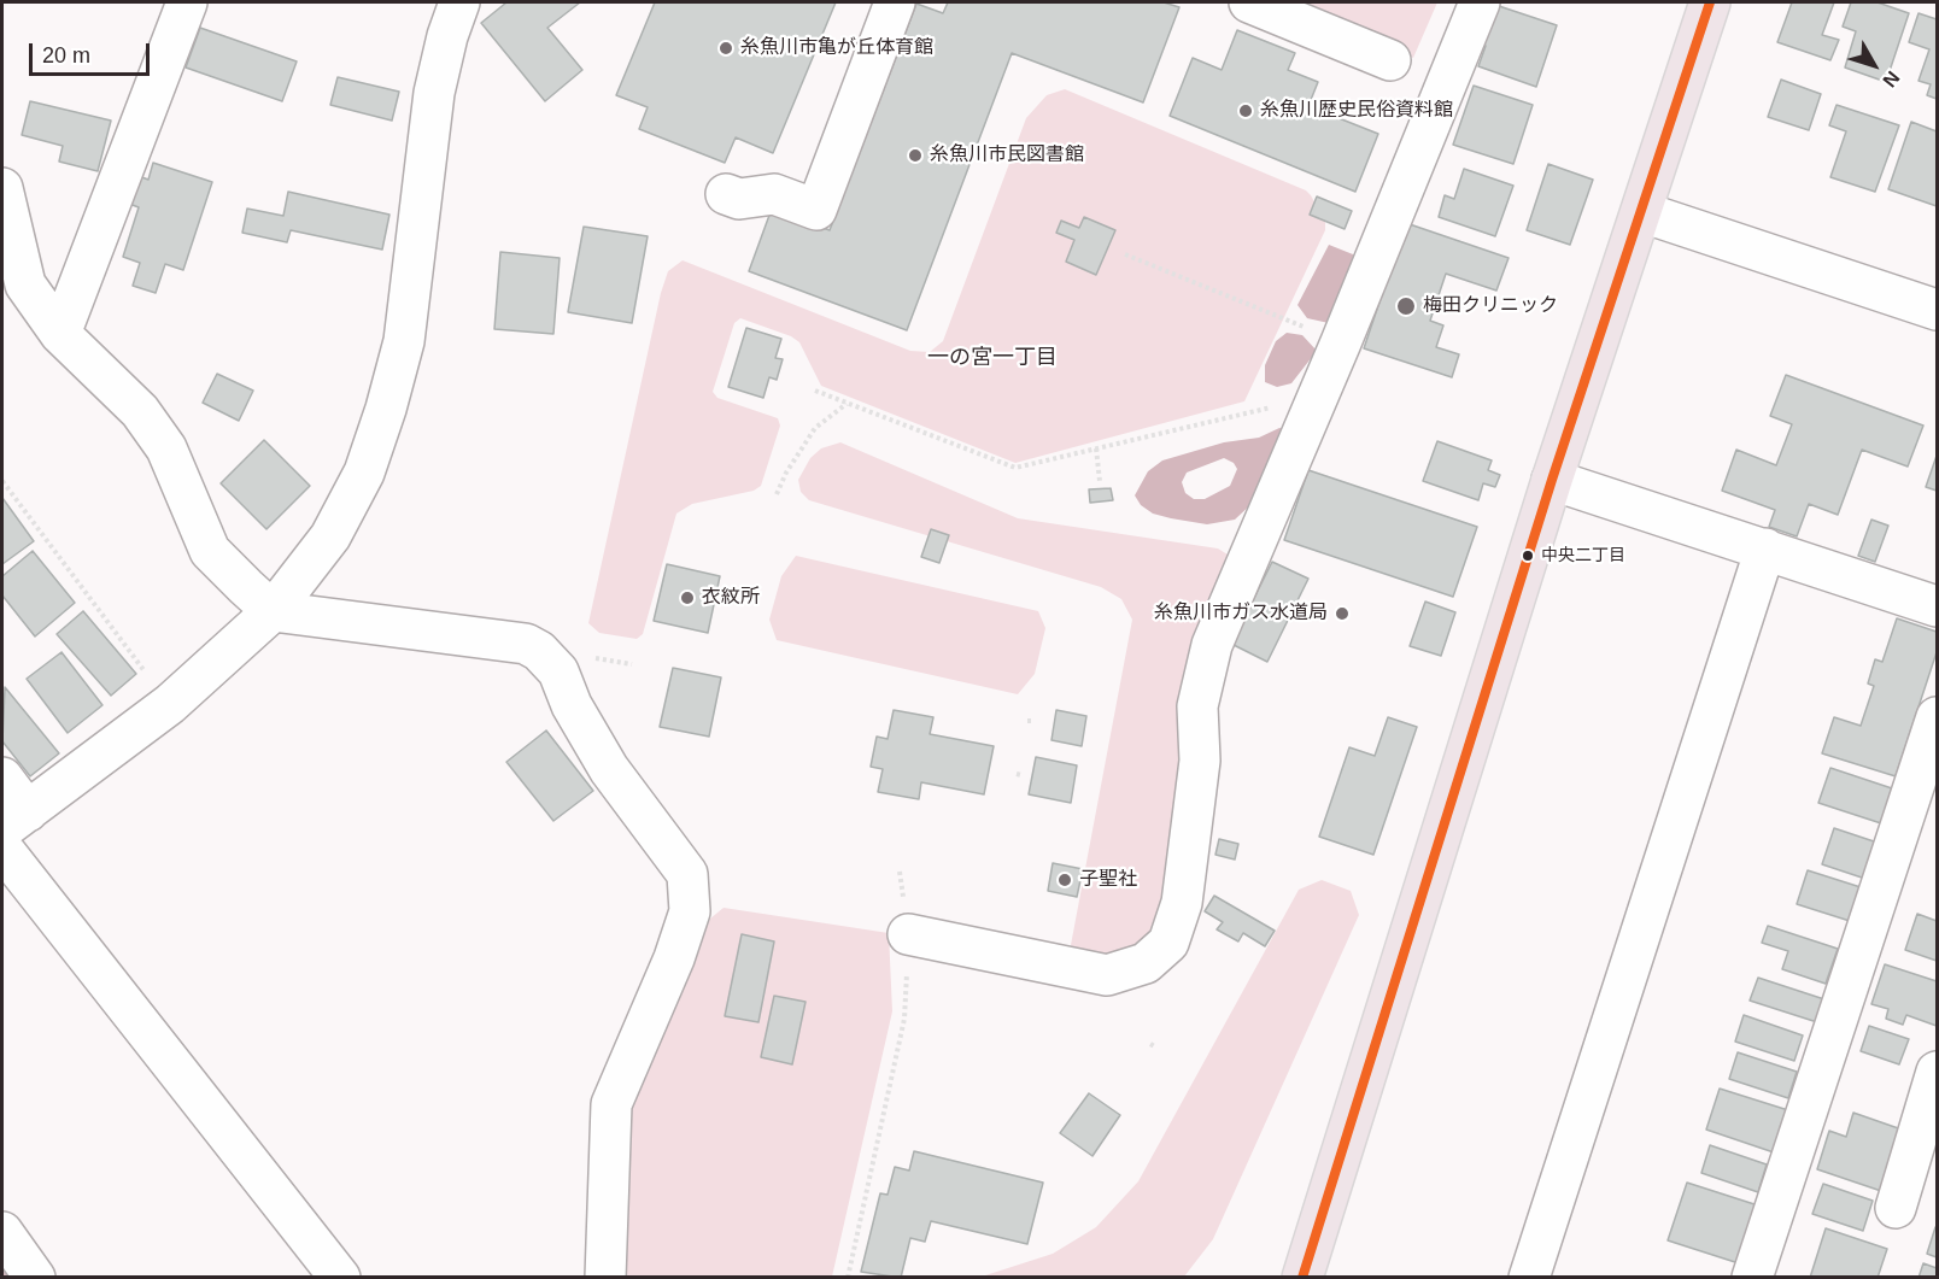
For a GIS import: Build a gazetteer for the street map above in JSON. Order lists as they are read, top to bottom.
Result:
{
  "districts": ["一の宮一丁目"],
  "places": [
    "糸魚川市亀が丘体育館",
    "糸魚川歴史民俗資料館",
    "糸魚川市民図書館",
    "梅田クリニック",
    "中央二丁目",
    "衣紋所",
    "糸魚川市ガス水道局",
    "子聖社"
  ],
  "scale_bar": "20 m",
  "north": "bottom right"
}
